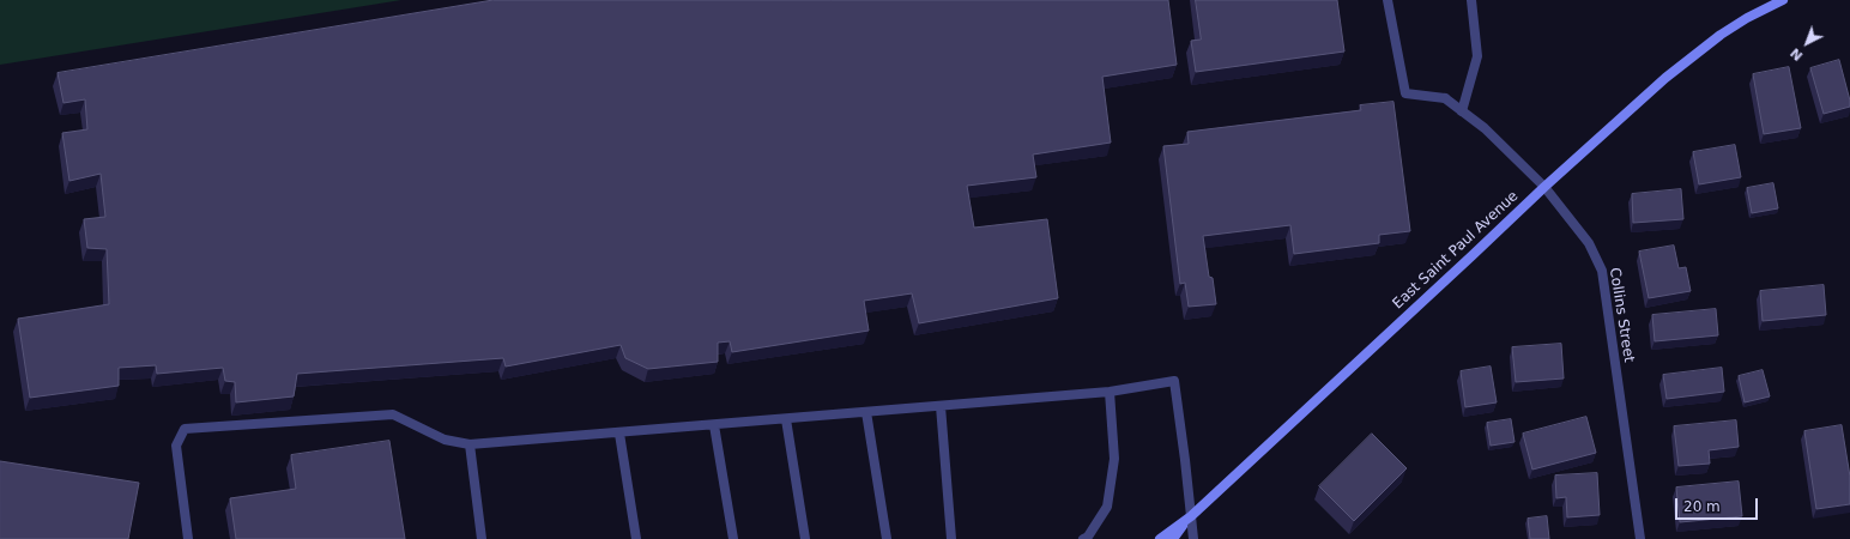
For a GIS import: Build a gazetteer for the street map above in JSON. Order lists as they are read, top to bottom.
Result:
{
  "streets": {
    "main road": ["East Saint Paul Avenue"],
    "street": ["Collins Street"]
  },
  "crossings": [
    ["East Saint Paul Avenue", "Collins Street"]
  ],
  "scale_bar": "20 m",
  "north": "bottom left"
}
